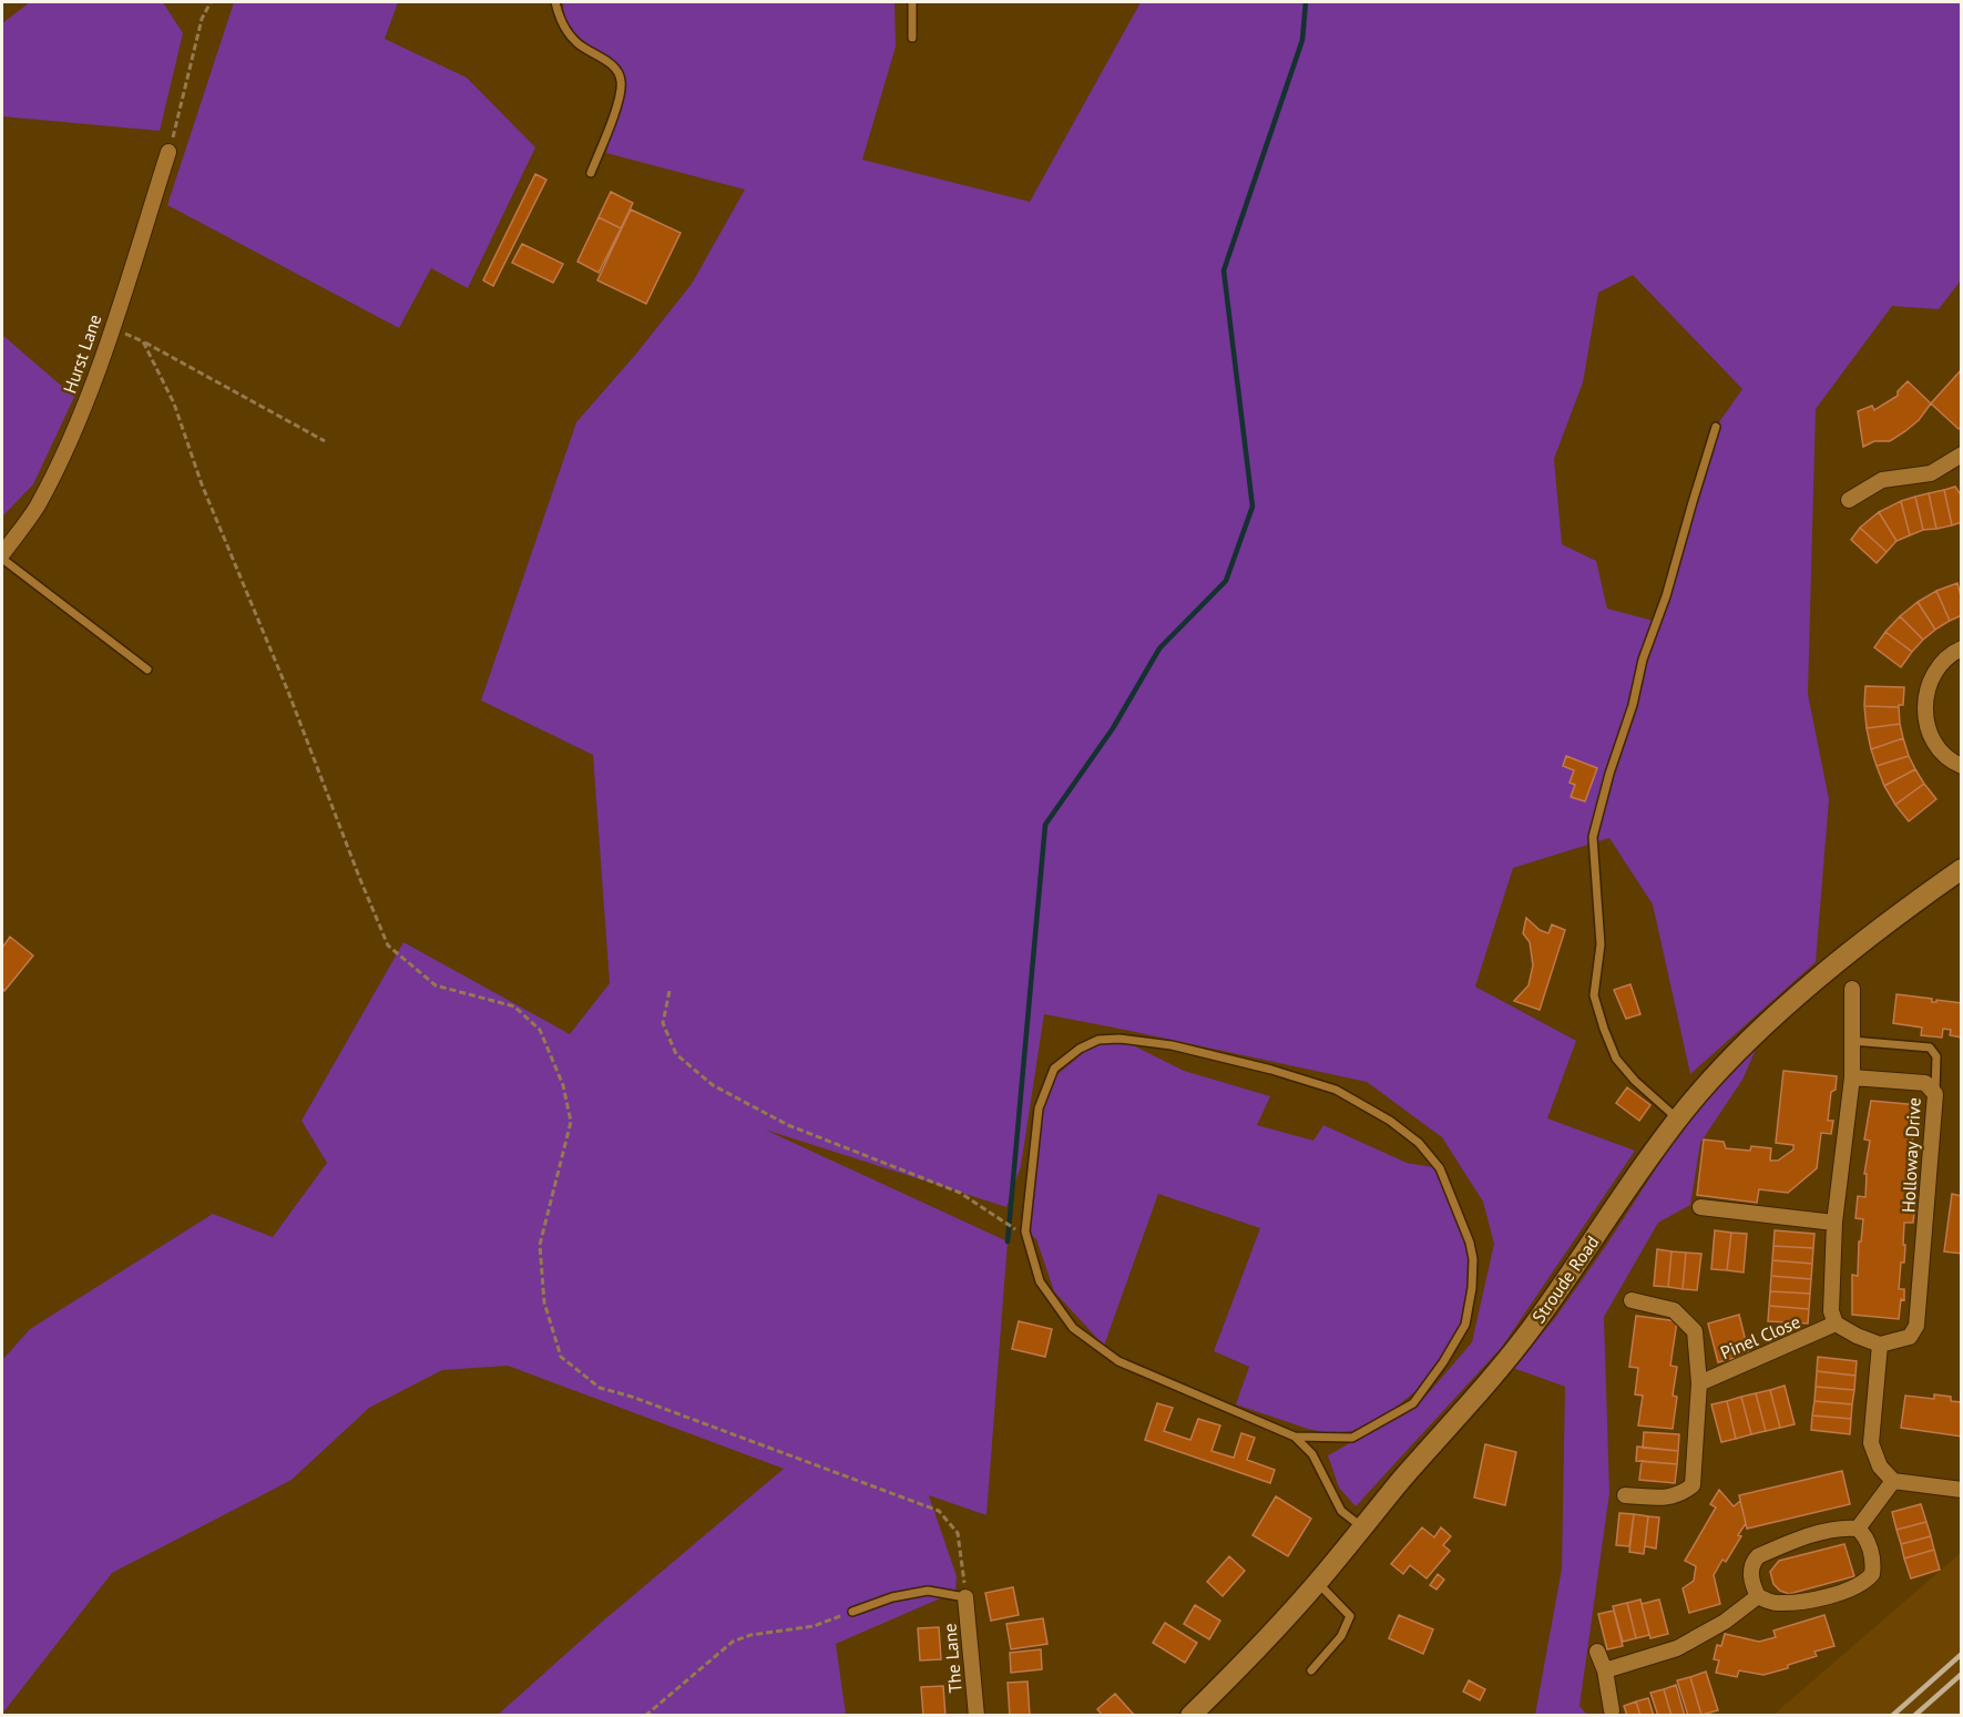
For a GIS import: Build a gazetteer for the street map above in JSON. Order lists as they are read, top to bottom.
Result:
{
  "streets": {
    "street": [
      "Hurst Lane",
      "Holloway Drive",
      "Stroude Road",
      "Pinel Close",
      "The Lane"
    ]
  }
}
